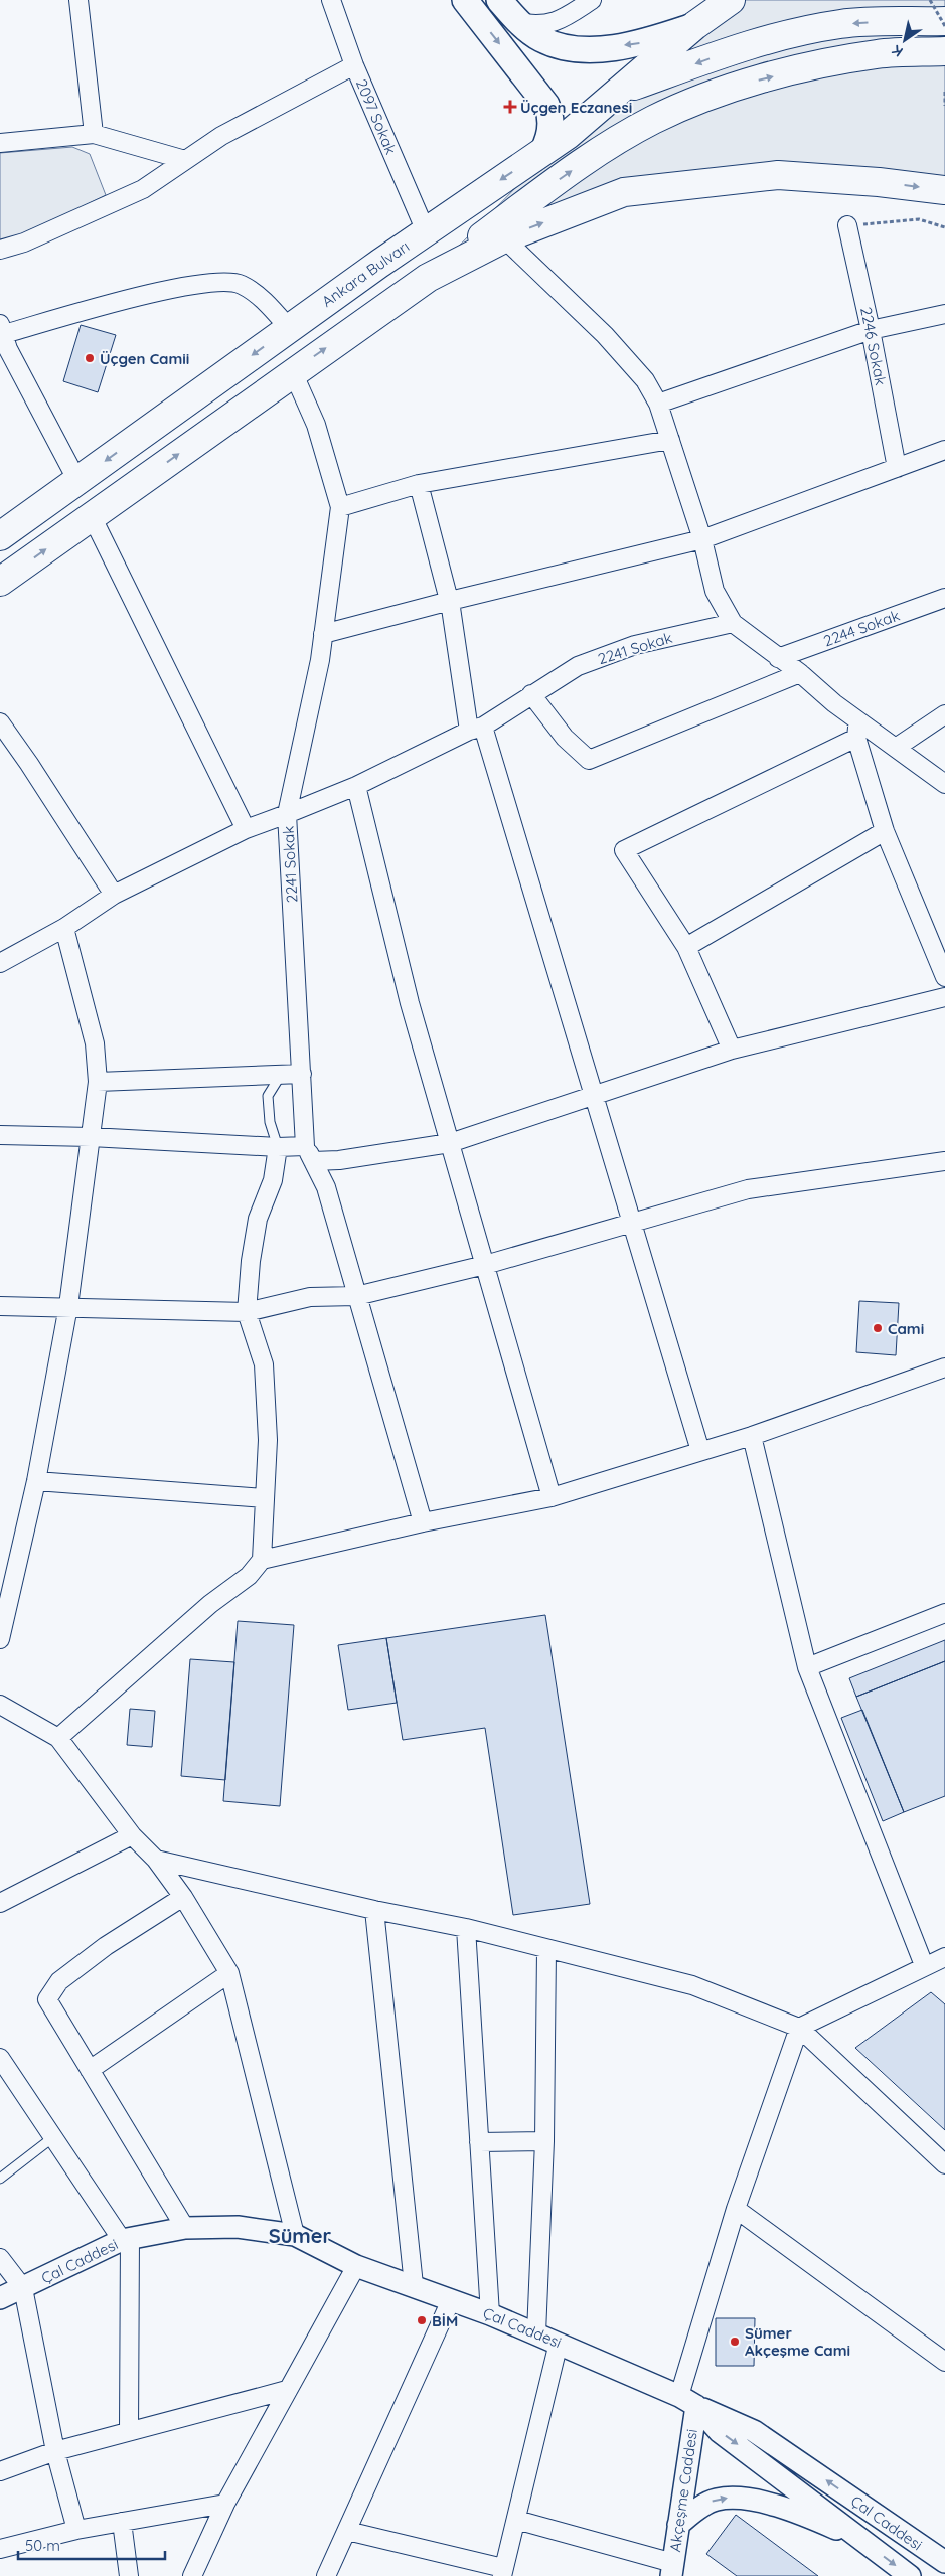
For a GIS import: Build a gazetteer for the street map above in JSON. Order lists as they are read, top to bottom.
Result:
{
  "streets": {
    "main road": ["Ankara Bulvarı"],
    "street": [
      "2097 Sokak",
      "2246 Sokak",
      "2244 Sokak",
      "2241 Sokak",
      "Çal Caddesi",
      "Akçeşme Caddesi"
    ]
  },
  "crossings": [
    ["2097 Sokak", "Ankara Bulvarı"],
    ["Çal Caddesi", "Akçeşme Caddesi"]
  ],
  "districts": ["Sümer"],
  "places": {
    "health": ["Üçgen Eczanesi"],
    "other": [
      "Üçgen Camii",
      "Cami",
      "BİM",
      "Sümer Akçeşme Cami"
    ]
  },
  "scale_bar": "50 m",
  "north": "bottom left"
}
